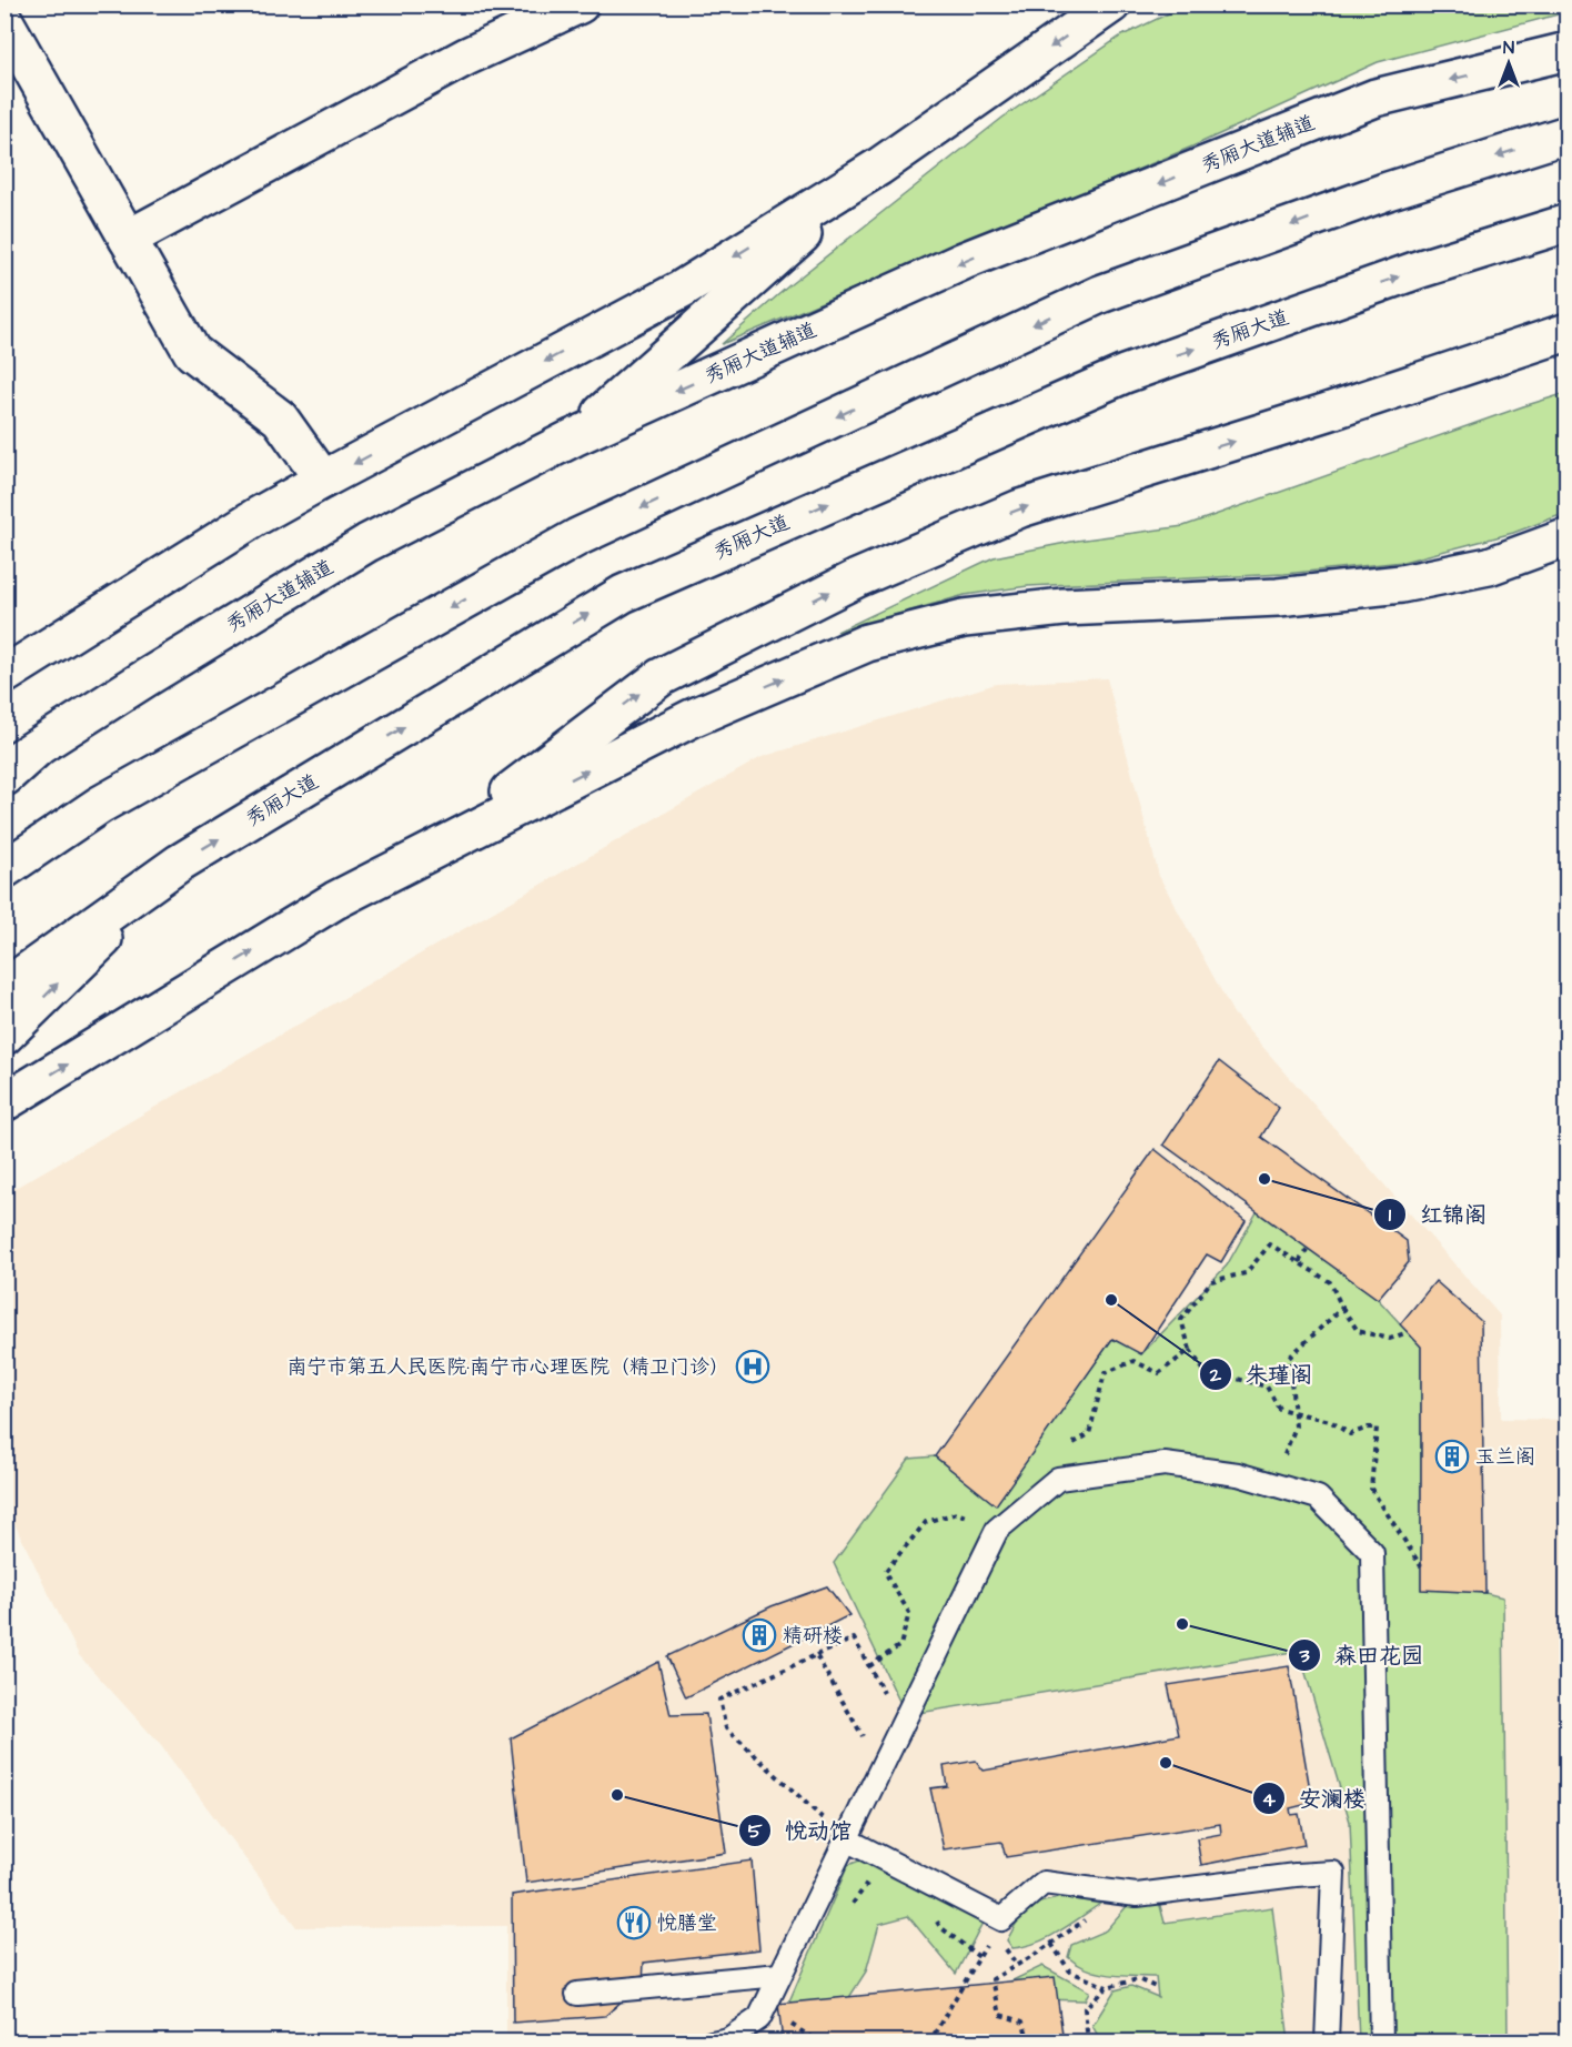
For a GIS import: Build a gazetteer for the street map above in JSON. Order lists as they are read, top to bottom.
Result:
{
  "streets": {
    "main road": ["秀厢大道辅道", "秀厢大道"]
  },
  "places": {
    "other": [
      "红锦阁",
      "朱瑾阁",
      "森田花园",
      "安澜楼",
      "悦动馆"
    ],
    "hospital": ["南宁市第五人民医院·南宁市心理医院（精卫门诊）"],
    "building": ["玉兰阁", "精研楼"],
    "restaurant": ["悦膳堂"]
  },
  "north": "top"
}
